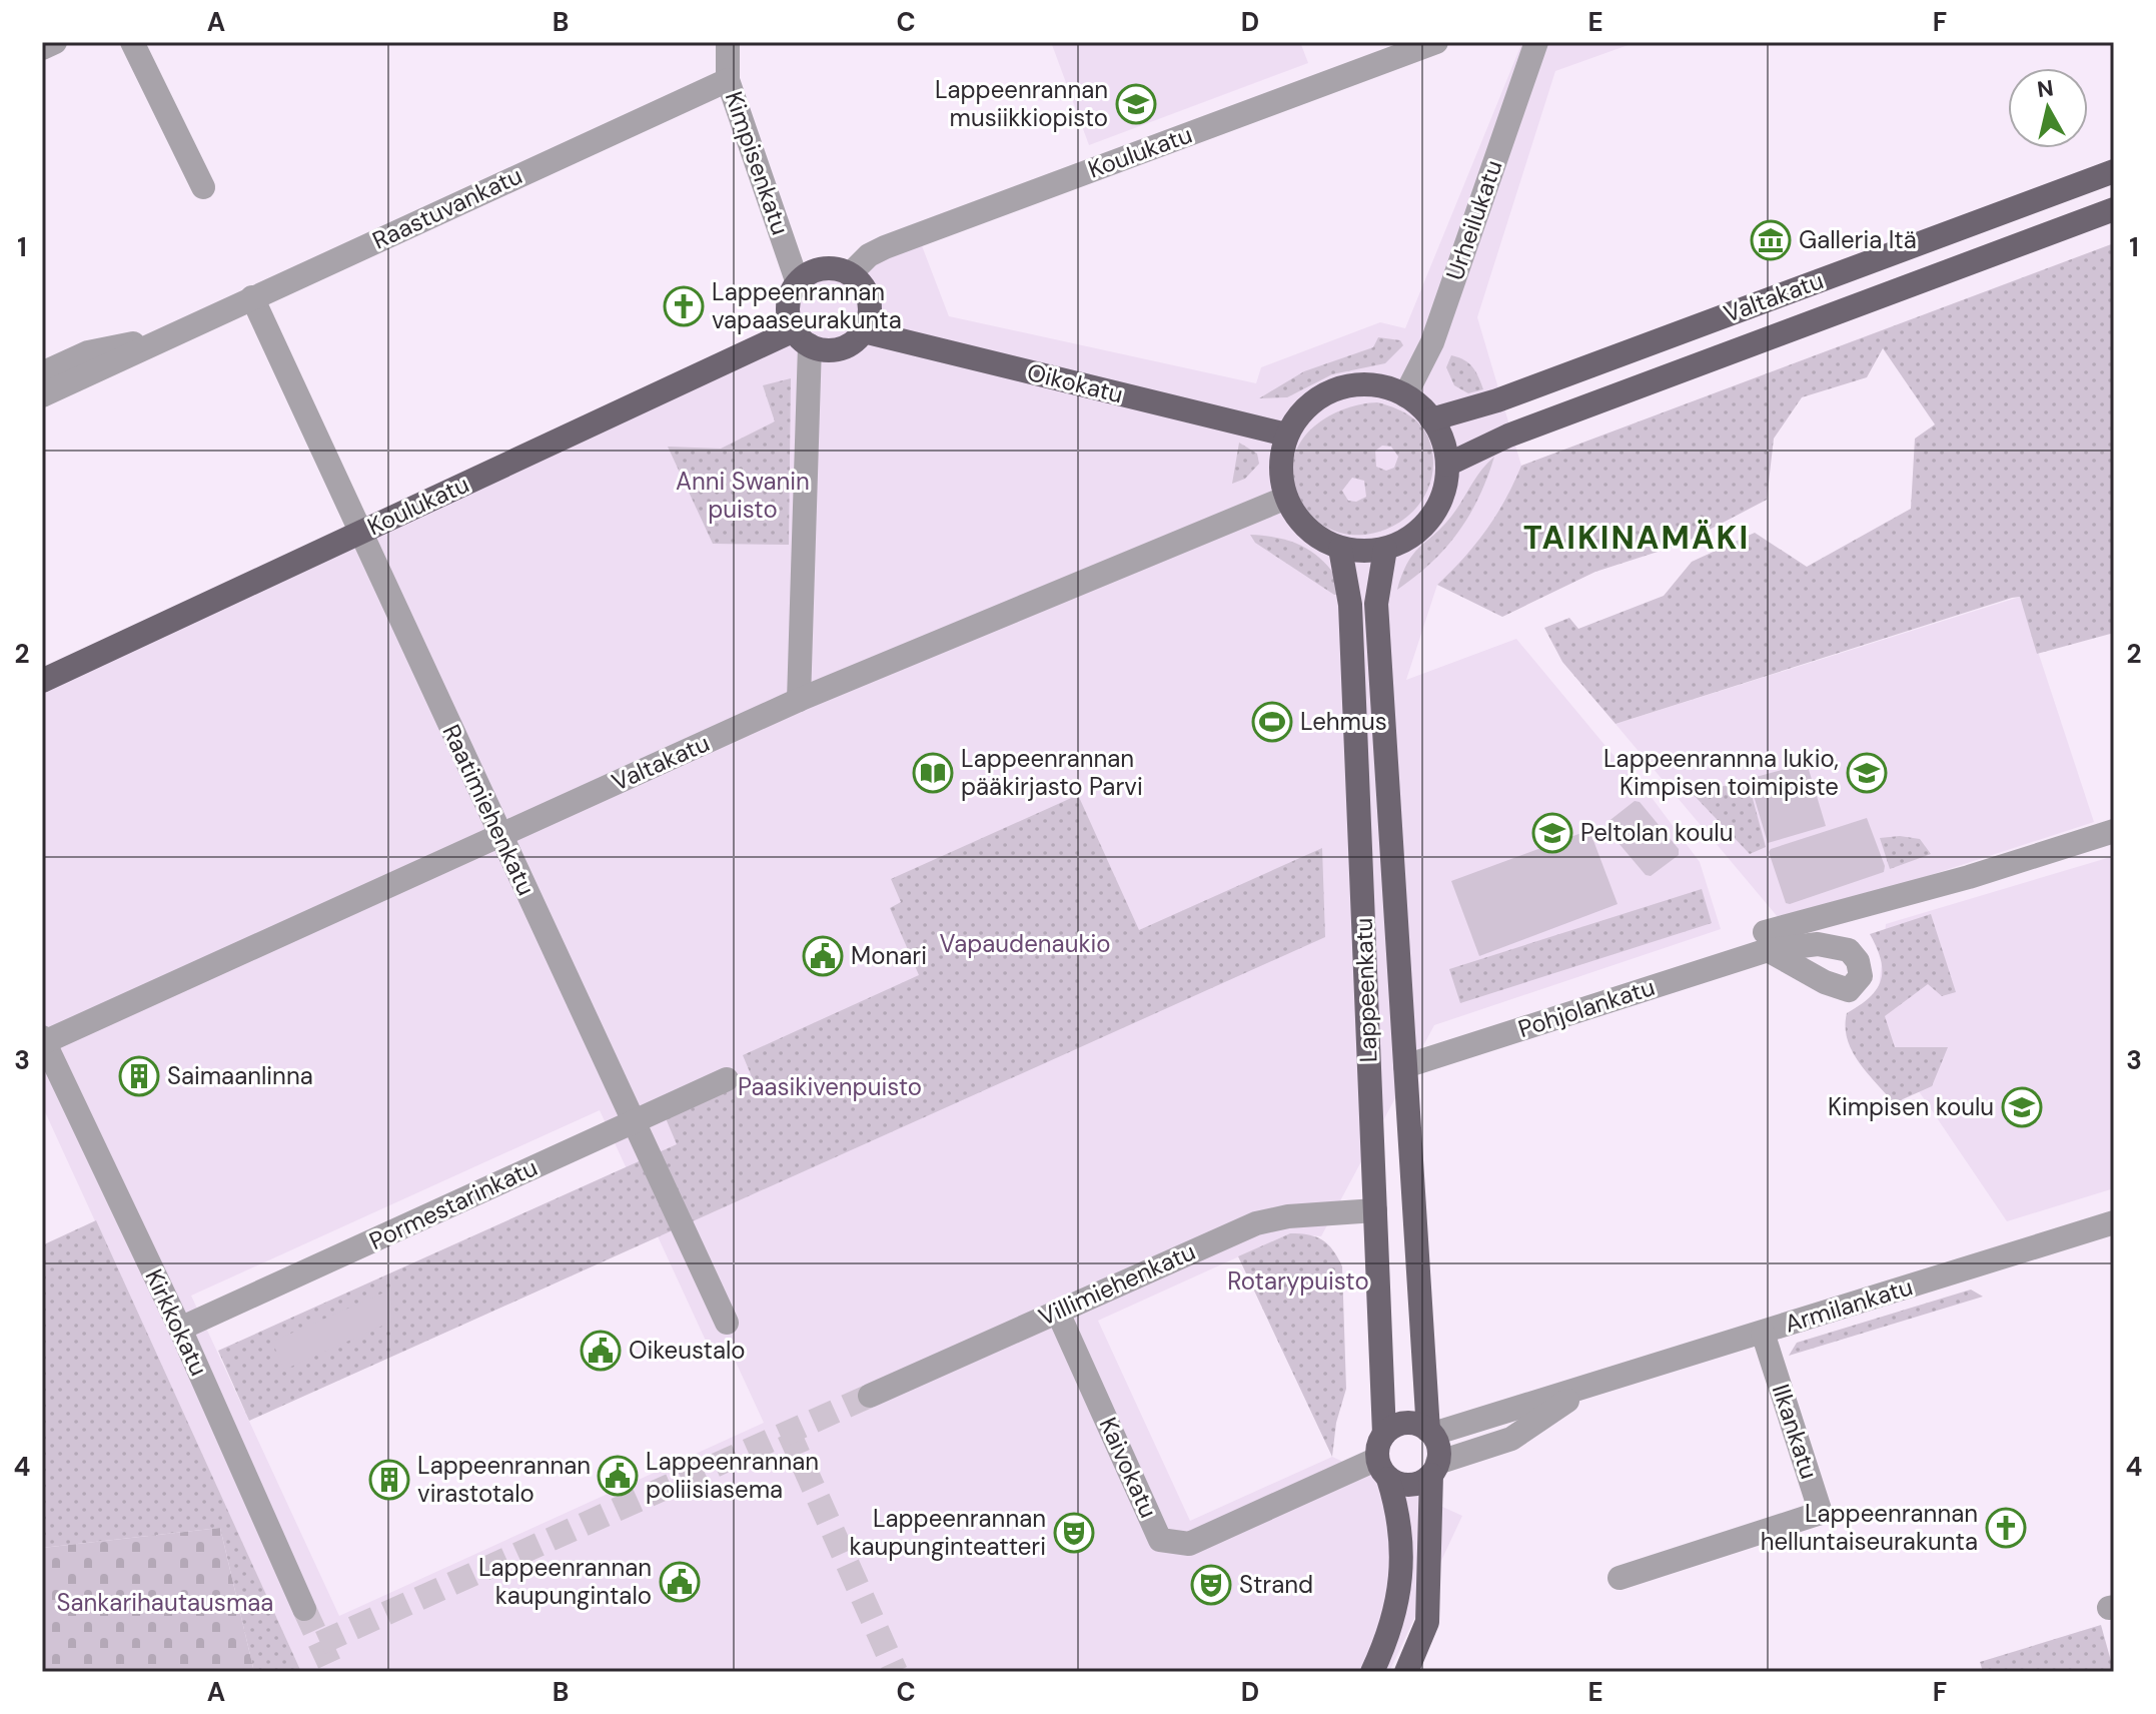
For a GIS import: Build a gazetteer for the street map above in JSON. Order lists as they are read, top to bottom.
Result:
{
  "streets": {
    "main road": [
      "Koulukatu",
      "Valtakatu",
      "Oikokatu",
      "Lappeenkatu"
    ],
    "street": [
      "Kimpisenkatu",
      "Raastuvankatu",
      "Urheilukatu",
      "Raatimiehenkatu",
      "Pohjolankatu",
      "Pormestarinkatu",
      "Villimiehenkatu",
      "Armilankatu",
      "Kirkkokatu",
      "Ilkankatu",
      "Kaivokatu"
    ]
  },
  "crossings": [
    ["Koulukatu", "Kimpisenkatu"],
    ["Koulukatu", "Oikokatu"],
    ["Koulukatu", "Raatimiehenkatu"],
    ["Kimpisenkatu", "Raastuvankatu"],
    ["Kimpisenkatu", "Oikokatu"],
    ["Raastuvankatu", "Raatimiehenkatu"],
    ["Urheilukatu", "Valtakatu"],
    ["Urheilukatu", "Oikokatu"],
    ["Urheilukatu", "Lappeenkatu"],
    ["Valtakatu", "Oikokatu"],
    ["Valtakatu", "Raatimiehenkatu"],
    ["Valtakatu", "Lappeenkatu"],
    ["Valtakatu", "Kirkkokatu"],
    ["Oikokatu", "Lappeenkatu"],
    ["Raatimiehenkatu", "Pormestarinkatu"],
    ["Lappeenkatu", "Pohjolankatu"],
    ["Lappeenkatu", "Villimiehenkatu"],
    ["Lappeenkatu", "Armilankatu"],
    ["Lappeenkatu", "Kaivokatu"],
    ["Pormestarinkatu", "Kirkkokatu"],
    ["Villimiehenkatu", "Kaivokatu"],
    ["Armilankatu", "Ilkankatu"],
    ["Armilankatu", "Kaivokatu"]
  ],
  "districts": ["TAIKINAMÄKI"],
  "parks": [
    "Anni Swanin puisto",
    "Vapaudenaukio",
    "Paasikivenpuisto",
    "Rotarypuisto",
    "Sankarihautausmaa"
  ],
  "places": {
    "school or university": [
      "Lappeenrannan musiikkiopisto",
      "Lappeenrannna lukio, Kimpisen toimipiste",
      "Peltolan koulu",
      "Kimpisen koulu"
    ],
    "museum": ["Galleria Itä"],
    "church": ["Lappeenrannan vapaaseurakunta", "Lappeenrannan helluntaiseurakunta"],
    "sports": ["Lehmus"],
    "library": ["Lappeenrannan pääkirjasto Parvi"],
    "public building": [
      "Monari",
      "Oikeustalo",
      "Lappeenrannan poliisiasema",
      "Lappeenrannan kaupungintalo"
    ],
    "building": ["Saimaanlinna", "Lappeenrannan virastotalo"],
    "theatre": ["Lappeenrannan kaupunginteatteri", "Strand"]
  },
  "north": "top",
  "grid": {
    "columns": [
      "A",
      "B",
      "C",
      "D",
      "E",
      "F"
    ],
    "rows": [
      "1",
      "2",
      "3",
      "4"
    ]
  }
}
